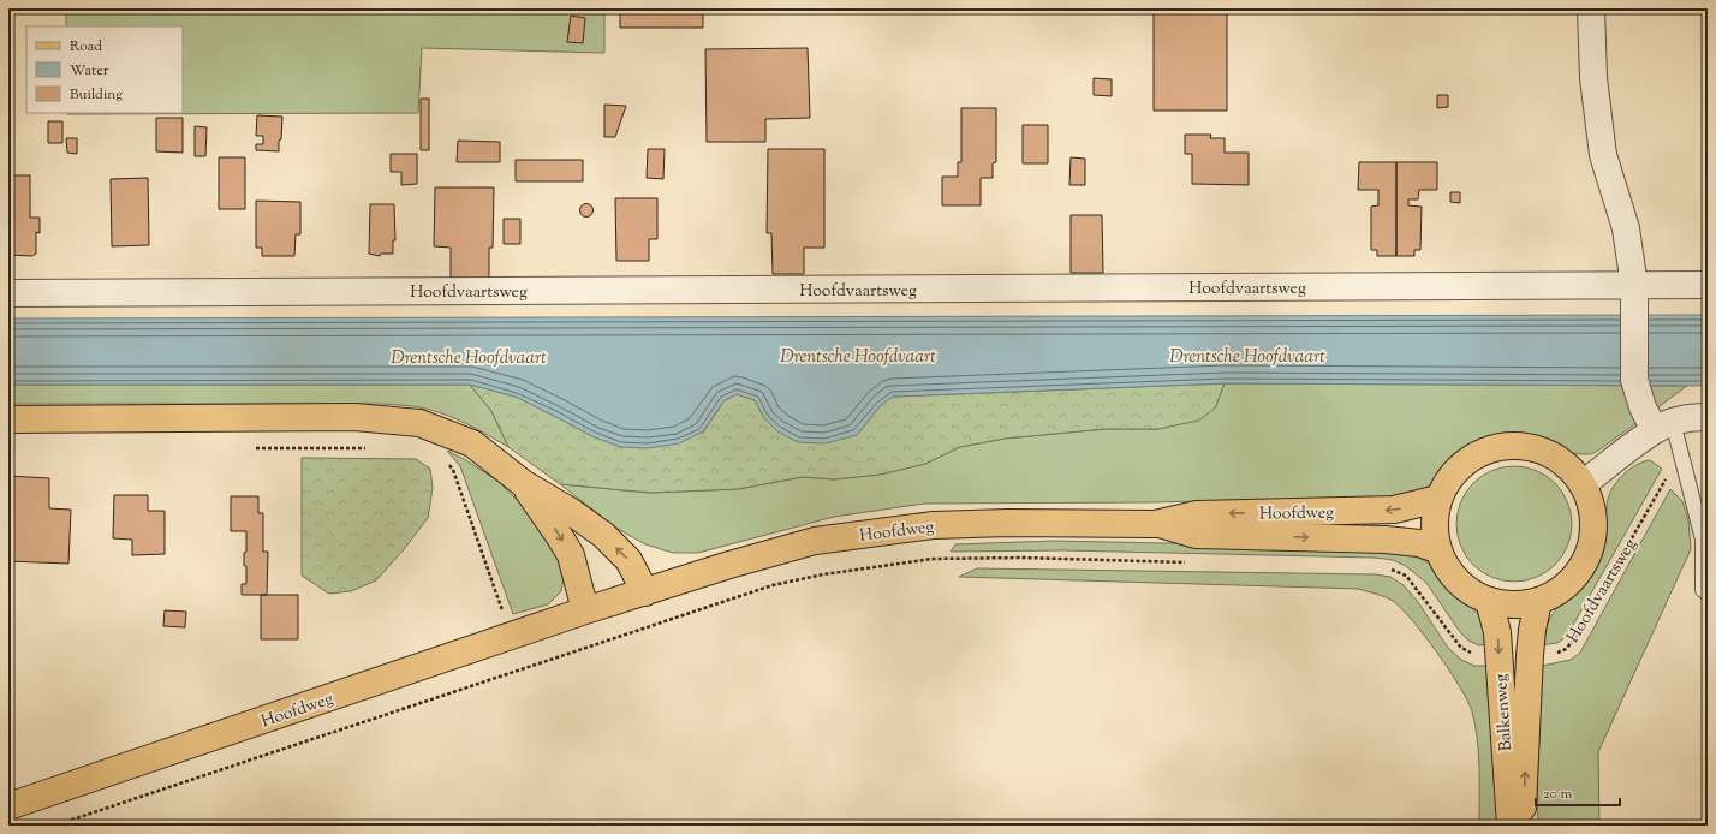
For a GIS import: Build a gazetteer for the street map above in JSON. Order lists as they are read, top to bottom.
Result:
{
  "streets": {
    "main road": ["Hoofdweg", "Balkenweg"],
    "street": ["Hoofdvaartsweg"]
  },
  "crossings": [
    ["Hoofdvaartsweg", "Balkenweg"],
    ["Hoofdweg", "Balkenweg"]
  ],
  "water": ["Drentsche Hoofdvaart"],
  "legend": ["Road", "Water", "Building"],
  "scale_bar": "20 m"
}
